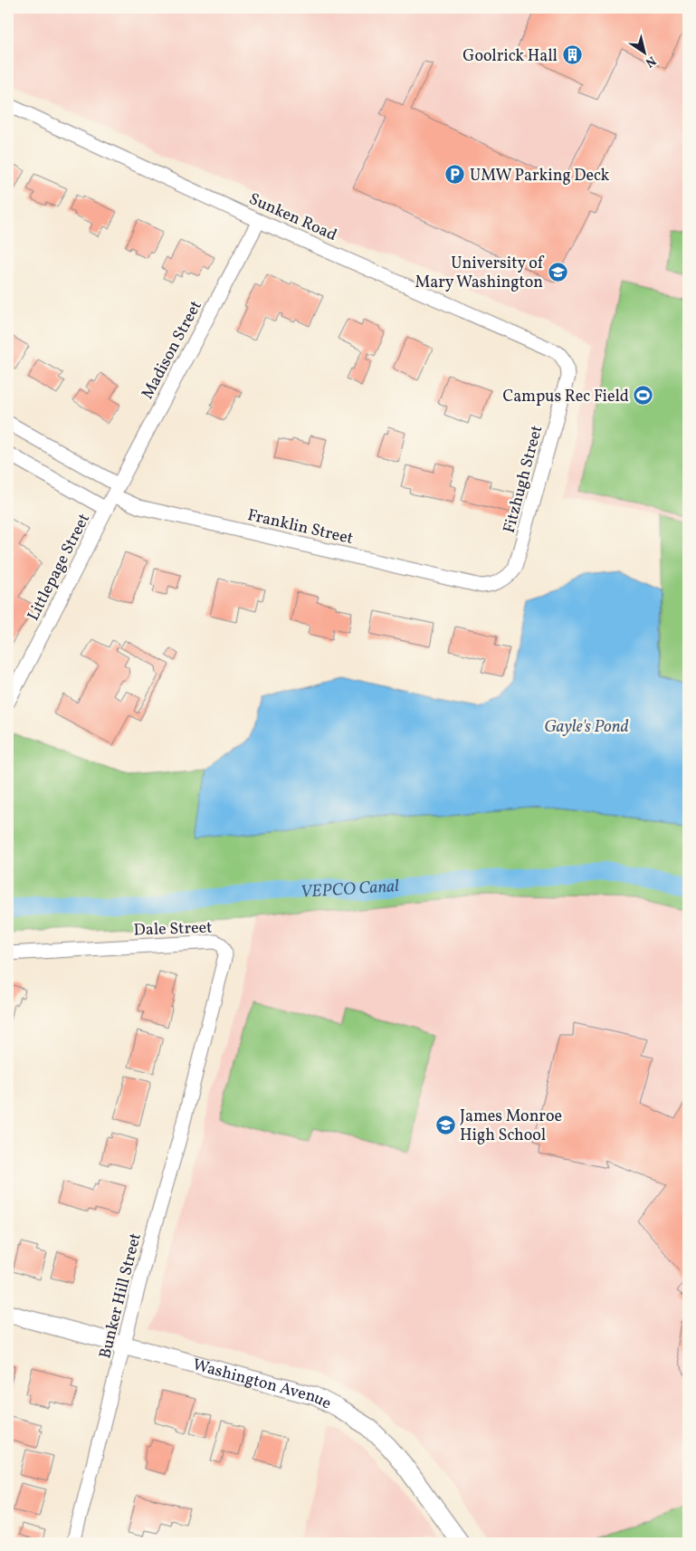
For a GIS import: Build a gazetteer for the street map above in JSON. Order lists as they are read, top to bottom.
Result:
{
  "streets": {
    "street": [
      "Sunken Road",
      "Madison Street",
      "Fitzhugh Street",
      "Franklin Street",
      "Littlepage Street",
      "Dale Street",
      "Bunker Hill Street",
      "Washington Avenue"
    ]
  },
  "crossings": [
    ["Sunken Road", "Madison Street"],
    ["Sunken Road", "Fitzhugh Street"],
    ["Madison Street", "Franklin Street"],
    ["Madison Street", "Littlepage Street"],
    ["Fitzhugh Street", "Franklin Street"],
    ["Franklin Street", "Littlepage Street"],
    ["Dale Street", "Bunker Hill Street"],
    ["Bunker Hill Street", "Washington Avenue"]
  ],
  "water": ["Gayle's Pond", "VEPCO Canal"],
  "places": {
    "building": ["Goolrick Hall"],
    "parking": ["UMW Parking Deck"],
    "school or university": ["University of Mary Washington", "James Monroe High School"],
    "sports": ["Campus Rec Field"]
  },
  "north": "bottom right"
}
